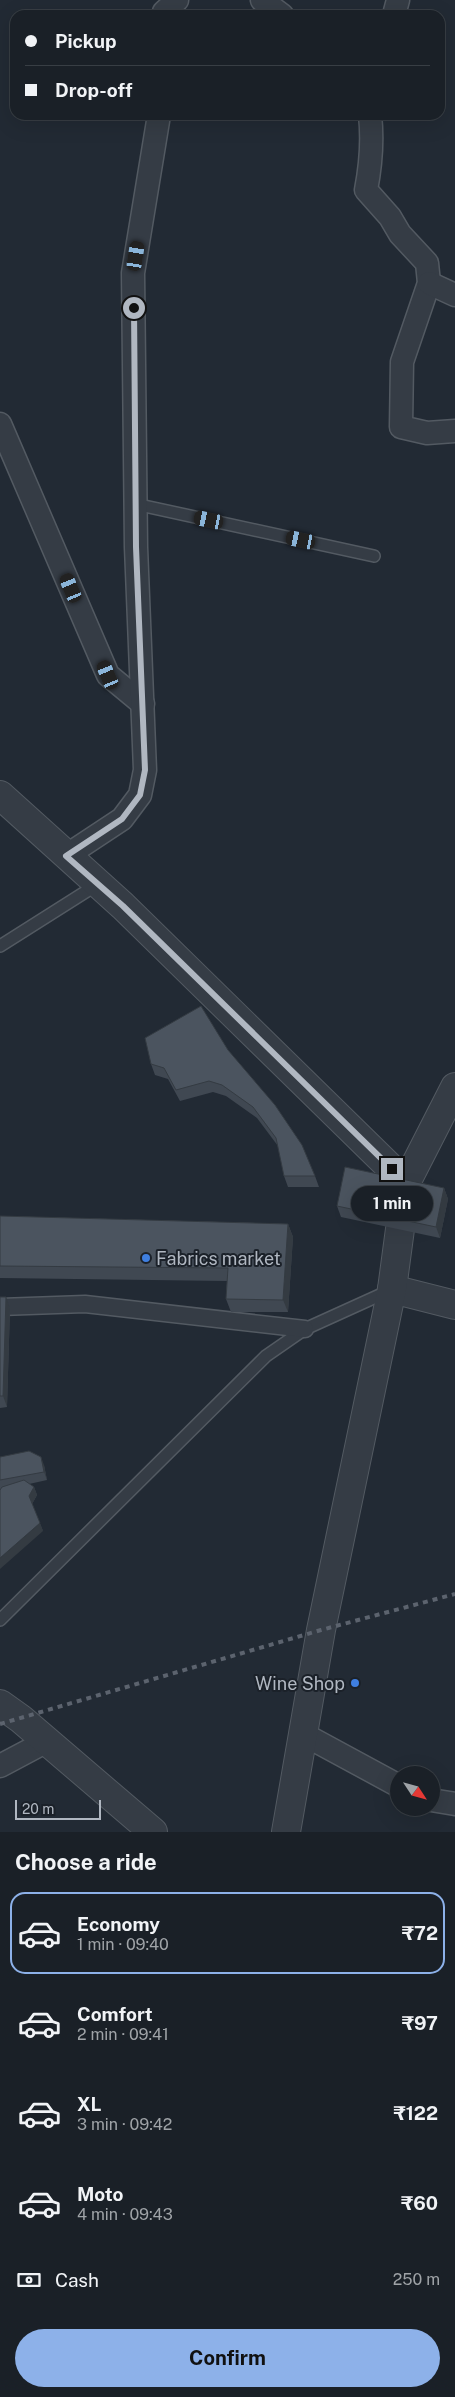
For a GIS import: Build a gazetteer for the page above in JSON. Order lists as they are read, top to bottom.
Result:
{
  "places": ["Fabrics market", "Wine Shop"],
  "scale_bar": "20 m",
  "north": "bottom right",
  "page": {
    "banner": ["Pickup", "Drop-off"],
    "bubble": "1 min",
    "scale": "20 m",
    "heading": "Choose a ride",
    "list": [
      {
        "name": "Economy",
        "note": "1 min · 09:40",
        "value": "₹72"
      },
      {
        "name": "Comfort",
        "note": "2 min · 09:41",
        "value": "₹97"
      },
      {
        "name": "XL",
        "note": "3 min · 09:42",
        "value": "₹122"
      },
      {
        "name": "Moto",
        "note": "4 min · 09:43",
        "value": "₹60"
      }
    ],
    "pay": ["Cash", "250 m"],
    "buttons": "Confirm"
  }
}
